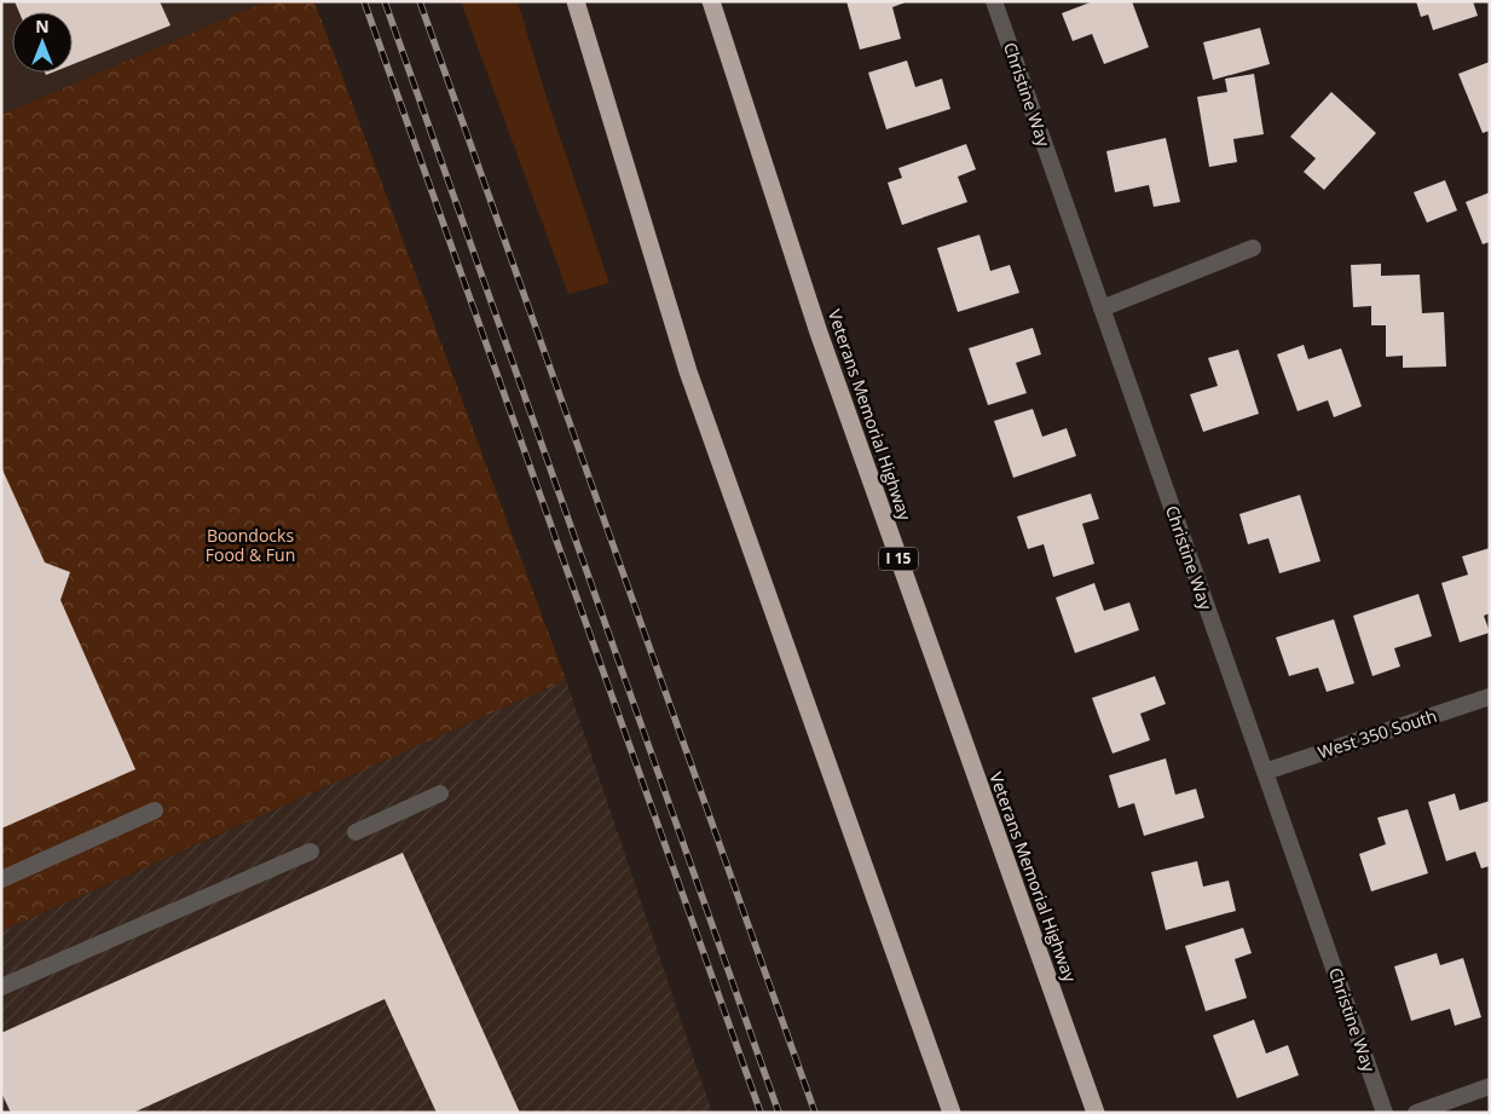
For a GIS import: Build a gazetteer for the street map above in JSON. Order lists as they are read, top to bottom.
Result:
{
  "streets": {
    "highway": ["Veterans Memorial Highway", "I 15"],
    "street": ["Christine Way", "West 350 South"]
  },
  "crossings": [
    ["Christine Way", "West 350 South"]
  ],
  "parks": ["Boondocks Food & Fun"],
  "north": "top"
}
